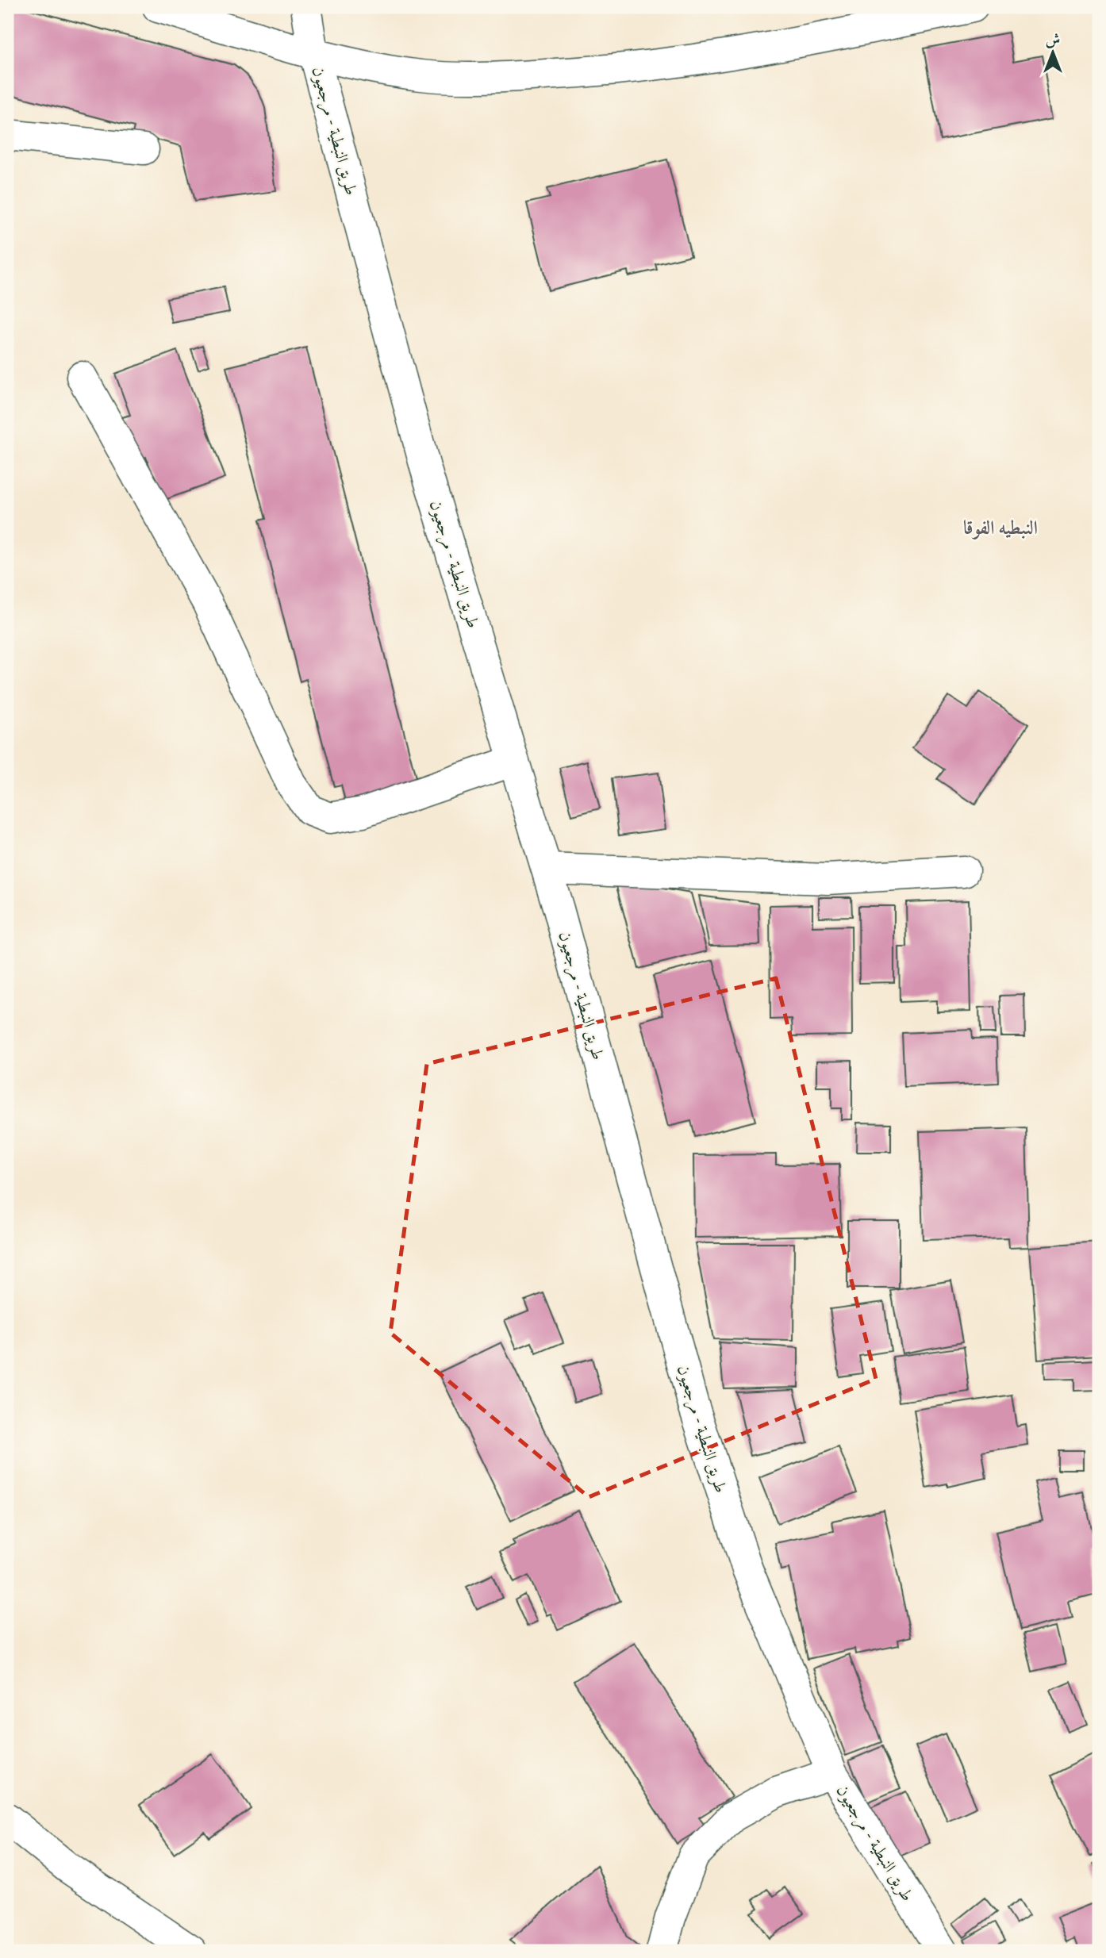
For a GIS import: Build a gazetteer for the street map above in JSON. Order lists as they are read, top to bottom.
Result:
{
  "streets": {
    "street": ["طريق النبطية - مرجعيون"]
  },
  "districts": ["النبطيه الفوقا"],
  "north": "top"
}
